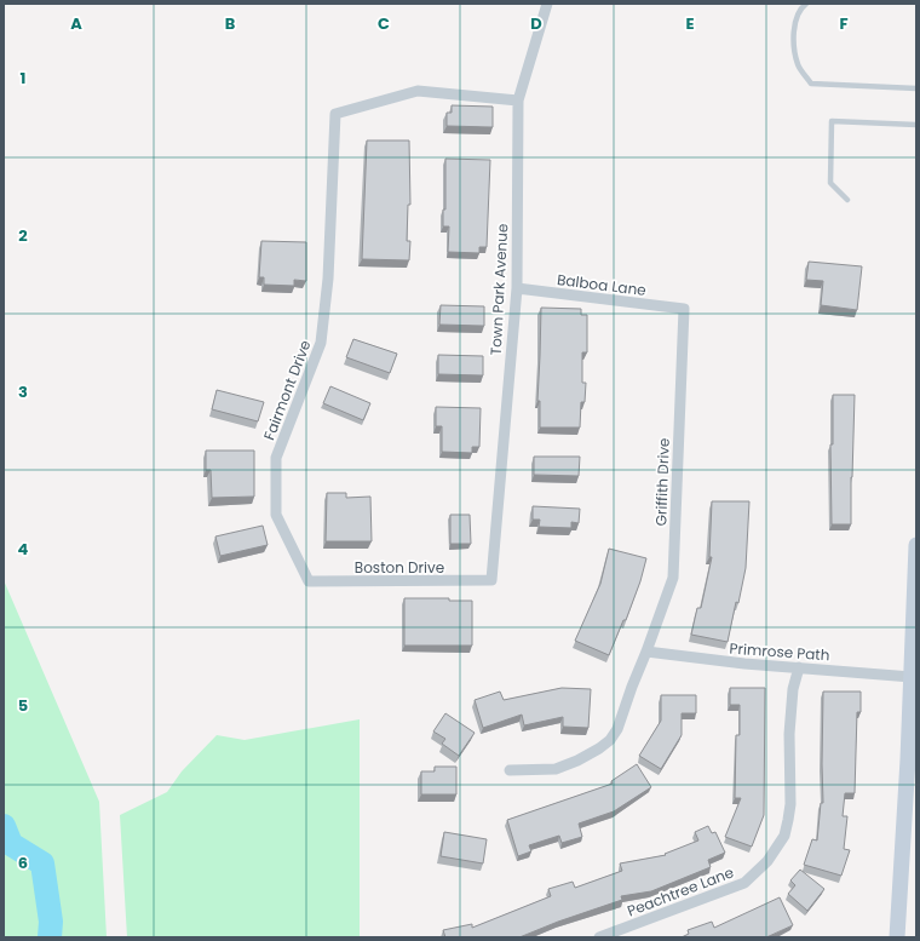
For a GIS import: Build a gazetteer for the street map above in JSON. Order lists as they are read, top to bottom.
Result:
{
  "streets": {
    "street": [
      "Balboa Lane",
      "Town Park Avenue",
      "Fairmont Drive",
      "Griffith Drive",
      "Boston Drive",
      "Primrose Path",
      "Peachtree Lane"
    ]
  },
  "crossings": [
    ["Balboa Lane", "Town Park Avenue"],
    ["Balboa Lane", "Griffith Drive"],
    ["Town Park Avenue", "Fairmont Drive"],
    ["Town Park Avenue", "Boston Drive"],
    ["Fairmont Drive", "Boston Drive"],
    ["Griffith Drive", "Primrose Path"],
    ["Primrose Path", "Peachtree Lane"]
  ],
  "grid": {
    "columns": [
      "A",
      "B",
      "C",
      "D",
      "E",
      "F"
    ],
    "rows": [
      "1",
      "2",
      "3",
      "4",
      "5",
      "6"
    ]
  }
}
